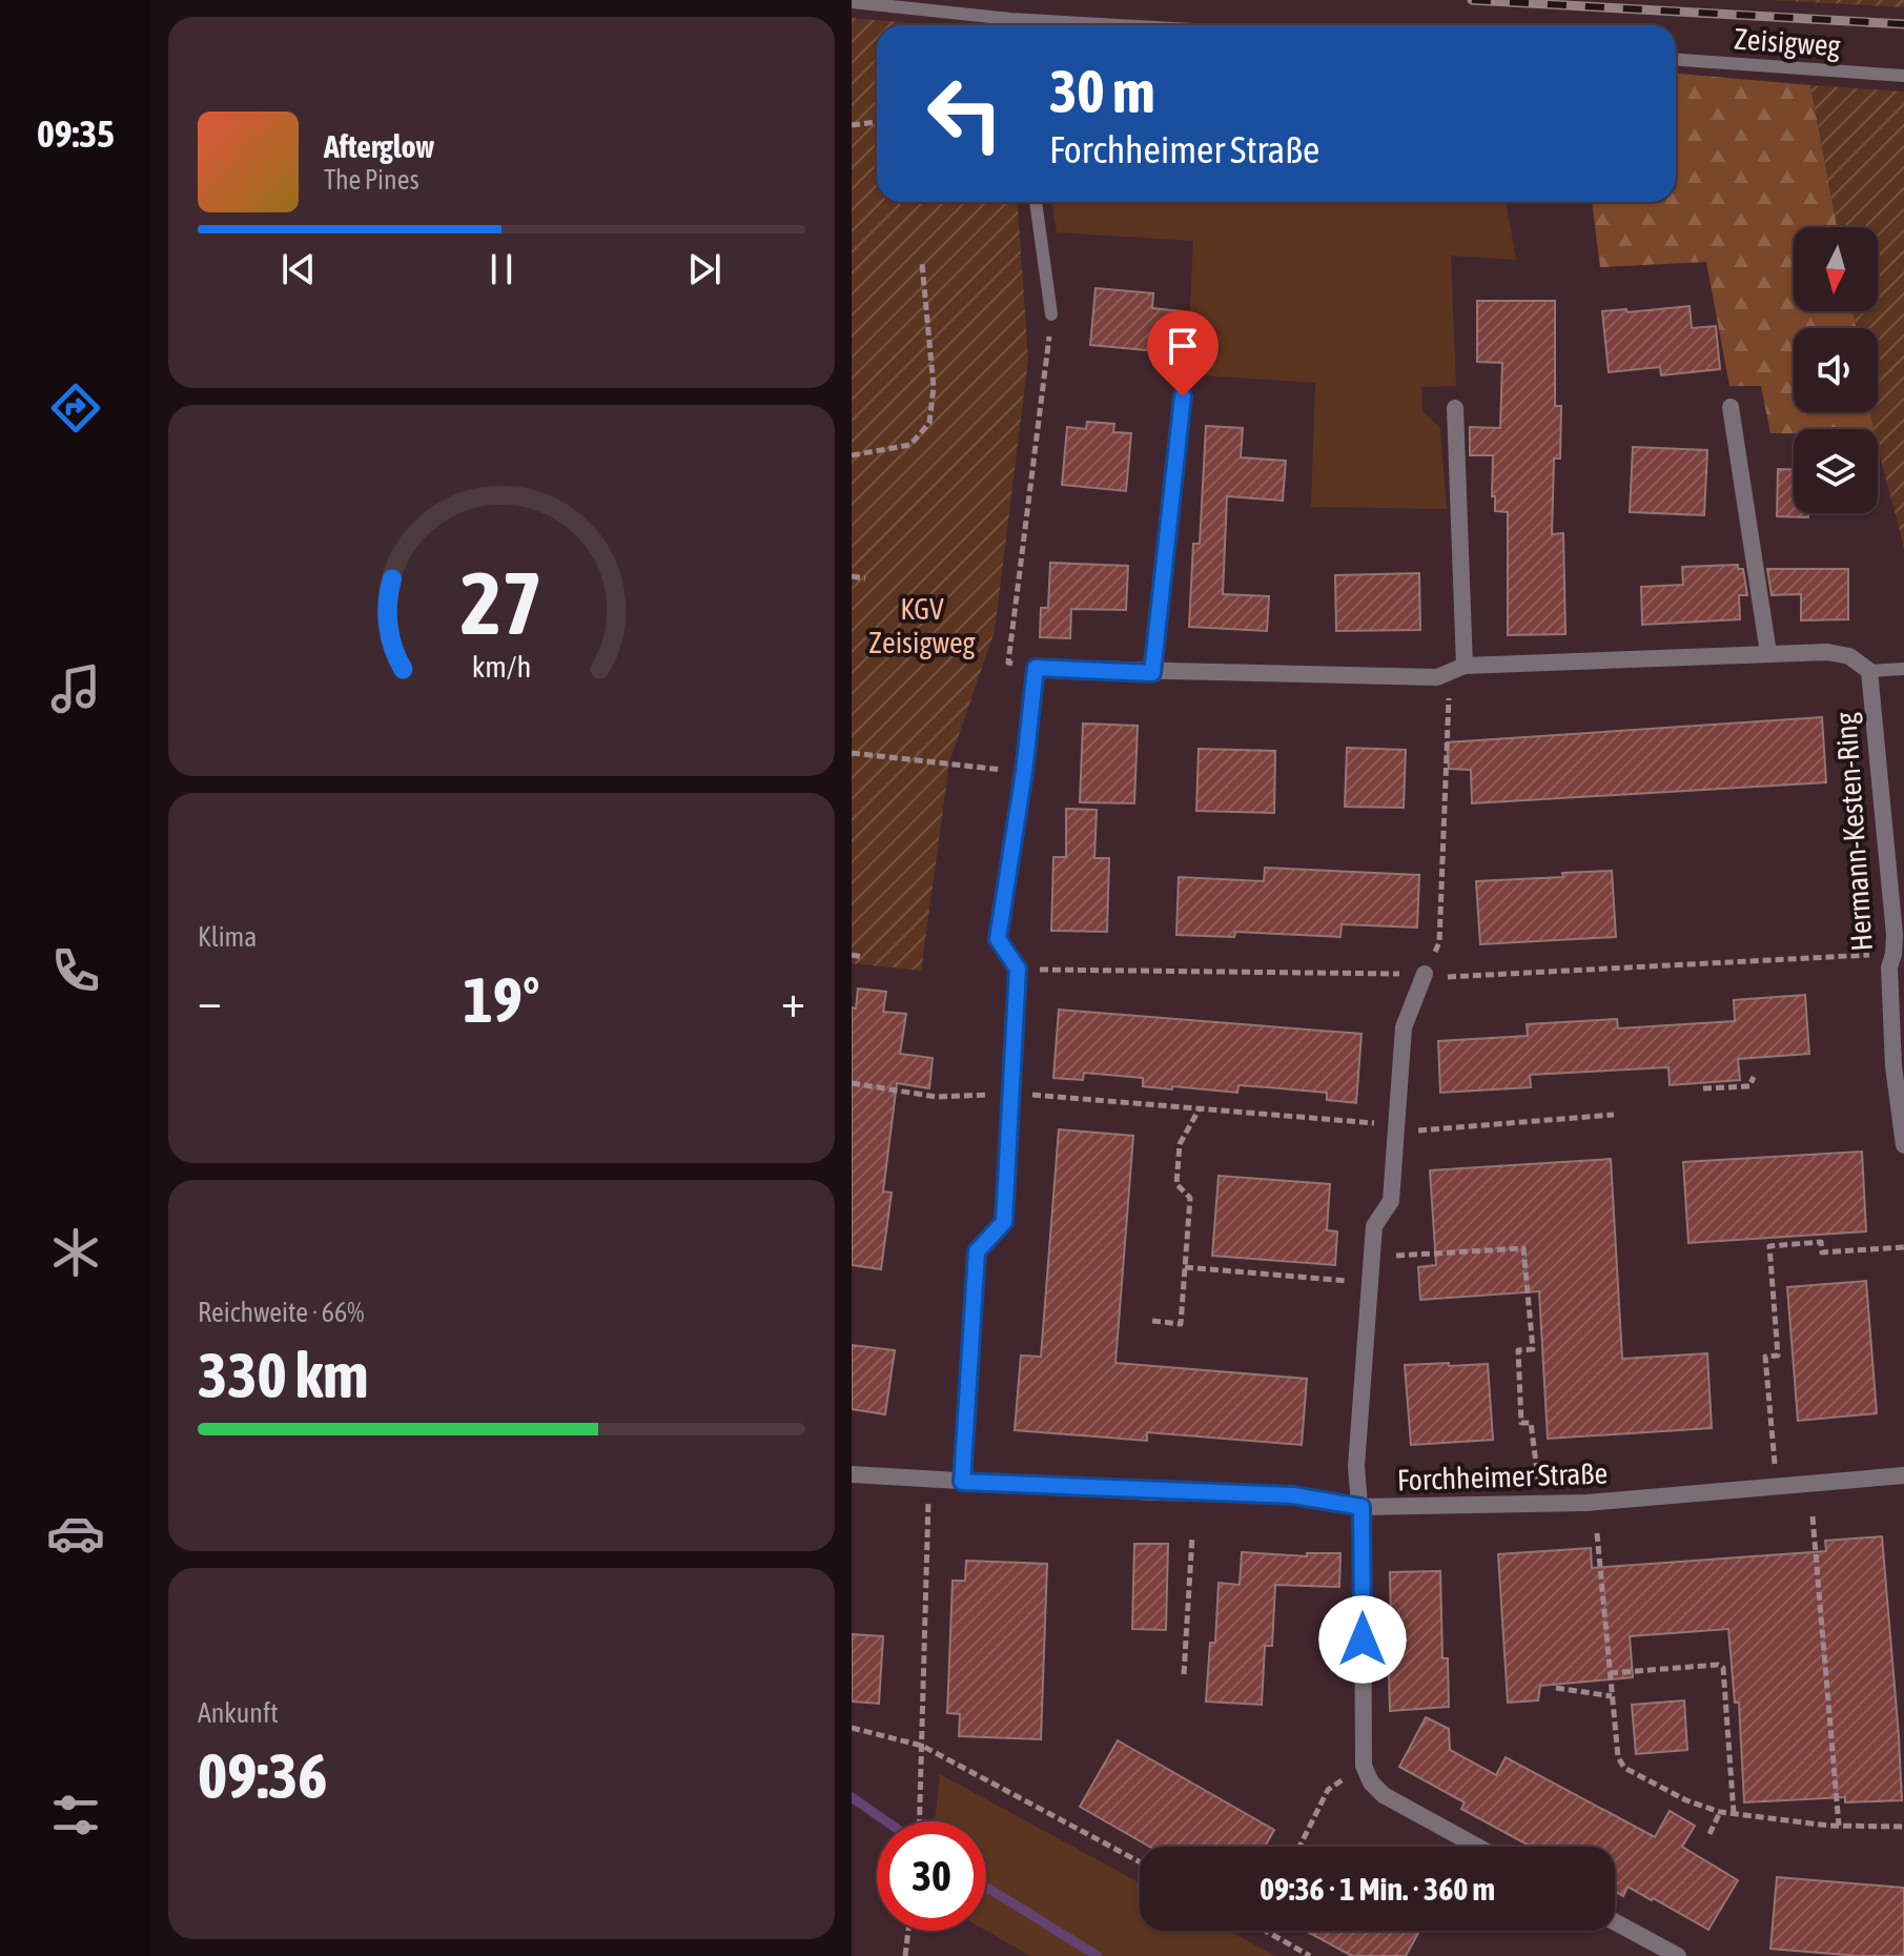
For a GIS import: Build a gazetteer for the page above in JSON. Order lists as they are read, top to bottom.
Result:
{
  "streets": {
    "street": ["Hermann-Kesten-Ring", "Forchheimer Straße"],
    "lane": ["Zeisigweg"]
  },
  "parks": ["KGV Zeisigweg"],
  "north": "bottom",
  "page": {
    "tabs": "09:35",
    "turn": ["30 m", "Forchheimer Straße"],
    "song": ["Afterglow", "The Pines"],
    "tile": [
      "Klima",
      ["Reichweite · 66%", "330 km"],
      ["Ankunft", "09:36"]
    ],
    "heat": ["−", "19°", "+"],
    "limit": "30",
    "trip": "09:36 · 1 Min. · 360 m",
    "gauge": ["27", "km/h"]
  }
}
